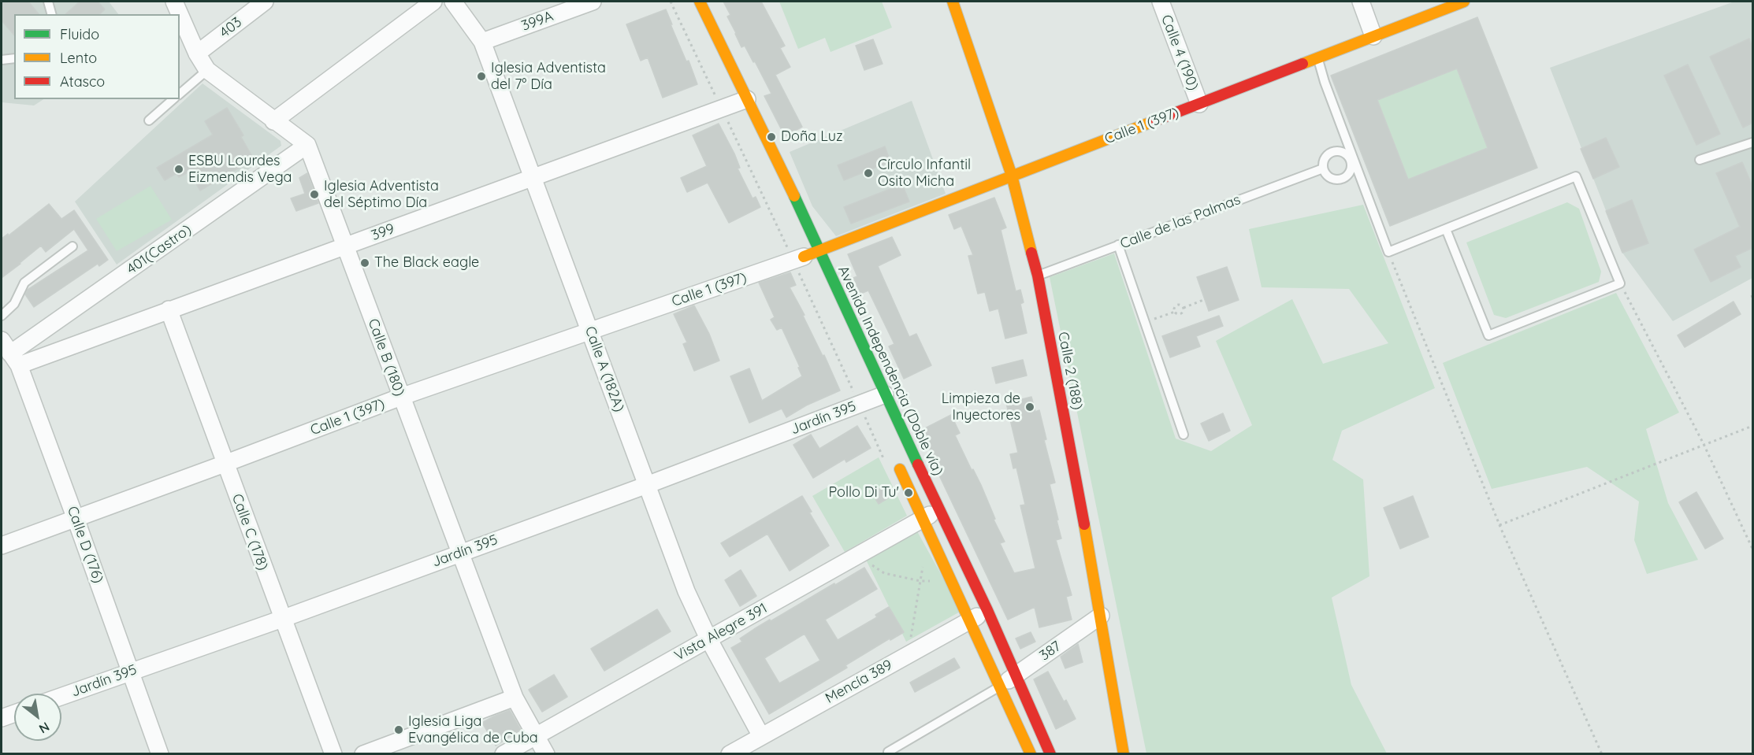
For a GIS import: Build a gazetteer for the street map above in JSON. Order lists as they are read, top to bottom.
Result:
{
  "streets": {
    "main road": ["Calle 1 (397)", "Avenida Independencia (Doble vía)", "Calle 2 (188)"],
    "street": [
      "399A",
      "403",
      "Calle 4 (190)",
      "399",
      "401(Castro)",
      "Calle B (180)",
      "Calle A (182A)",
      "Jardín 395",
      "Calle C (178)",
      "Calle D (176)",
      "Vista Alegre 391",
      "387",
      "Mencía 389"
    ],
    "lane": ["Calle de las Palmas"]
  },
  "crossings": [
    ["399A", "Calle A (182A)"],
    ["Calle 4 (190)", "Calle 1 (397)"],
    ["Calle 1 (397)", "Calle B (180)"],
    ["Calle 1 (397)", "Calle A (182A)"],
    ["Calle 1 (397)", "Avenida Independencia (Doble vía)"],
    ["Calle 1 (397)", "Calle 2 (188)"],
    ["Calle 1 (397)", "Calle C (178)"],
    ["Calle 1 (397)", "Calle D (176)"],
    ["Calle de las Palmas", "Calle 2 (188)"],
    ["399", "401(Castro)"],
    ["399", "Calle B (180)"],
    ["399", "Calle A (182A)"],
    ["399", "Avenida Independencia (Doble vía)"],
    ["399", "Calle C (178)"],
    ["399", "Calle D (176)"],
    ["401(Castro)", "Calle B (180)"],
    ["401(Castro)", "Calle D (176)"],
    ["Calle B (180)", "Jardín 395"],
    ["Calle B (180)", "Vista Alegre 391"],
    ["Calle A (182A)", "Jardín 395"],
    ["Calle A (182A)", "Vista Alegre 391"],
    ["Calle A (182A)", "Mencía 389"],
    ["Avenida Independencia (Doble vía)", "Jardín 395"],
    ["Avenida Independencia (Doble vía)", "Vista Alegre 391"],
    ["Avenida Independencia (Doble vía)", "387"],
    ["Avenida Independencia (Doble vía)", "Mencía 389"],
    ["Calle 2 (188)", "387"],
    ["Jardín 395", "Calle C (178)"],
    ["Jardín 395", "Calle D (176)"]
  ],
  "places": [
    "Iglesia Adventista del 7° Día",
    "Doña Luz",
    "ESBU Lourdes Eizmendis Vega",
    "Círculo Infantil Osito Micha",
    "Iglesia Adventista del Séptimo Día",
    "The Black eagle",
    "Limpieza de Inyectores",
    "Pollo Di Tu'",
    "Iglesia Liga Evangélica de Cuba"
  ],
  "legend": ["Fluido", "Lento", "Atasco"],
  "north": "bottom right"
}
